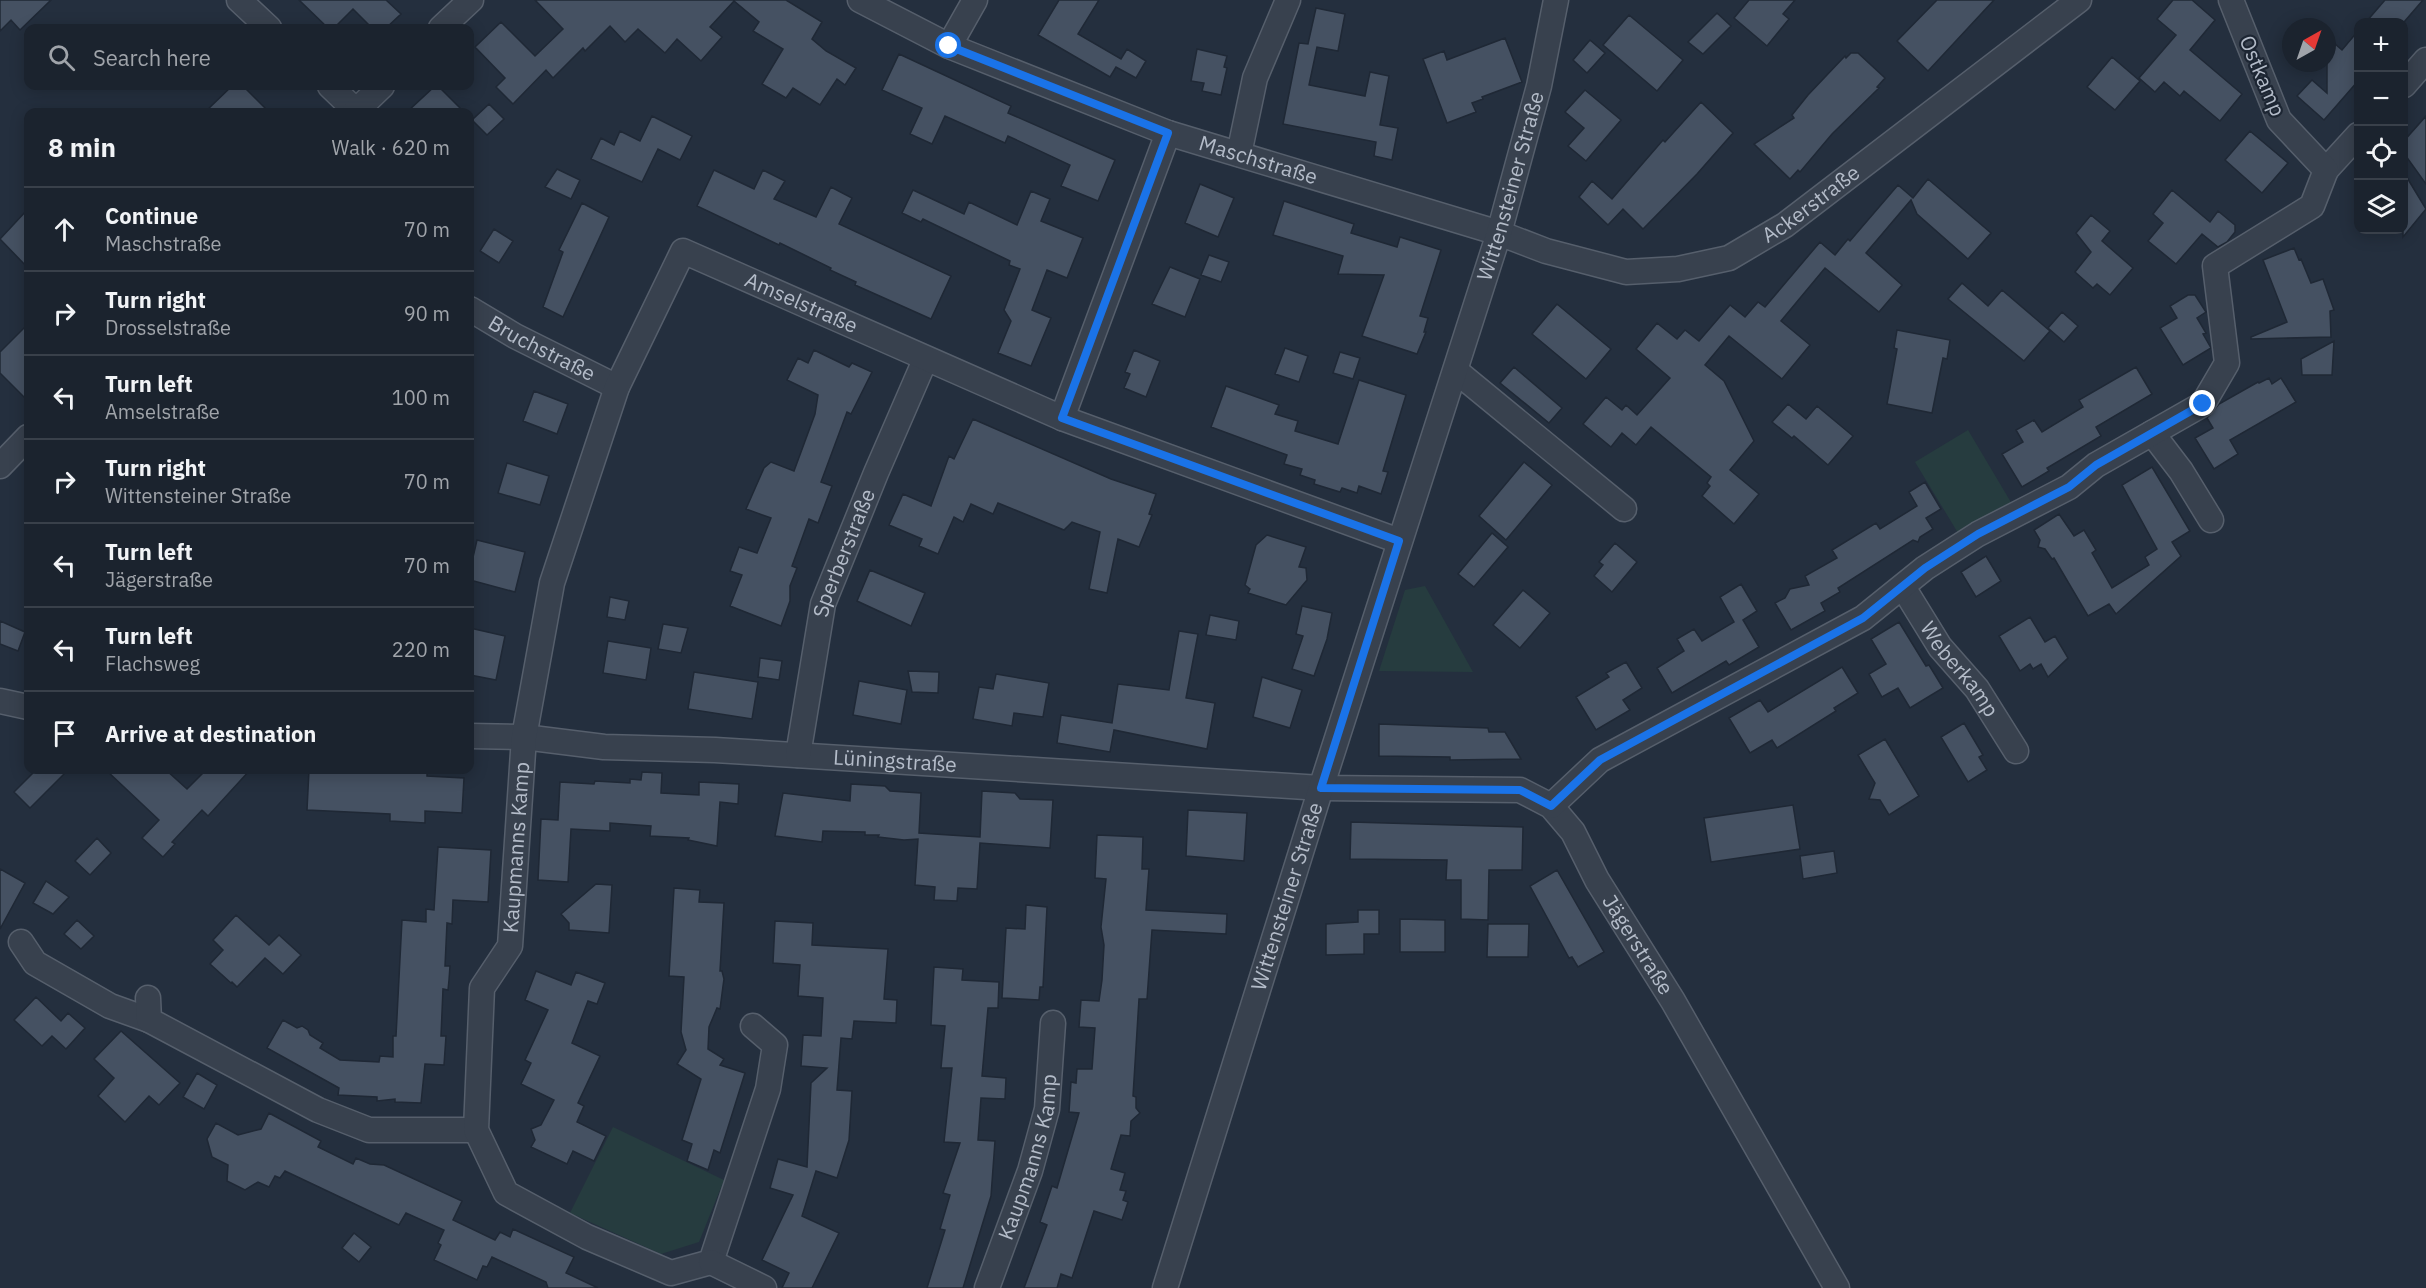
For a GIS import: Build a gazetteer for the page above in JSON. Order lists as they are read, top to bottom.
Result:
{
  "streets": {
    "street": [
      "Ostkamp",
      "Maschstraße",
      "Wittensteiner Straße",
      "Ackerstraße",
      "Amselstraße",
      "Bruchstraße",
      "Sperberstraße",
      "Weberkamp",
      "Lüningstraße",
      "Kaupmanns Kamp",
      "Jägerstraße"
    ]
  },
  "crossings": [
    ["Maschstraße", "Wittensteiner Straße"],
    ["Maschstraße", "Ackerstraße"],
    ["Wittensteiner Straße", "Ackerstraße"],
    ["Wittensteiner Straße", "Amselstraße"],
    ["Wittensteiner Straße", "Lüningstraße"],
    ["Wittensteiner Straße", "Jägerstraße"],
    ["Amselstraße", "Bruchstraße"],
    ["Amselstraße", "Sperberstraße"],
    ["Amselstraße", "Lüningstraße"],
    ["Amselstraße", "Kaupmanns Kamp"],
    ["Sperberstraße", "Lüningstraße"],
    ["Lüningstraße", "Kaupmanns Kamp"],
    ["Lüningstraße", "Jägerstraße"]
  ],
  "north": "top right",
  "page": {
    "map_buttons": ["+", "−"],
    "search": "Search here",
    "heading": ["8 min", "Walk · 620 m"],
    "list": [
      ["Continue", "Maschstraße", "70 m"],
      ["Turn right", "Drosselstraße", "90 m"],
      ["Turn left", "Amselstraße", "100 m"],
      ["Turn right", "Wittensteiner Straße", "70 m"],
      ["Turn left", "Jägerstraße", "70 m"],
      ["Turn left", "Flachsweg", "220 m"],
      "Arrive at destination"
    ]
  }
}
